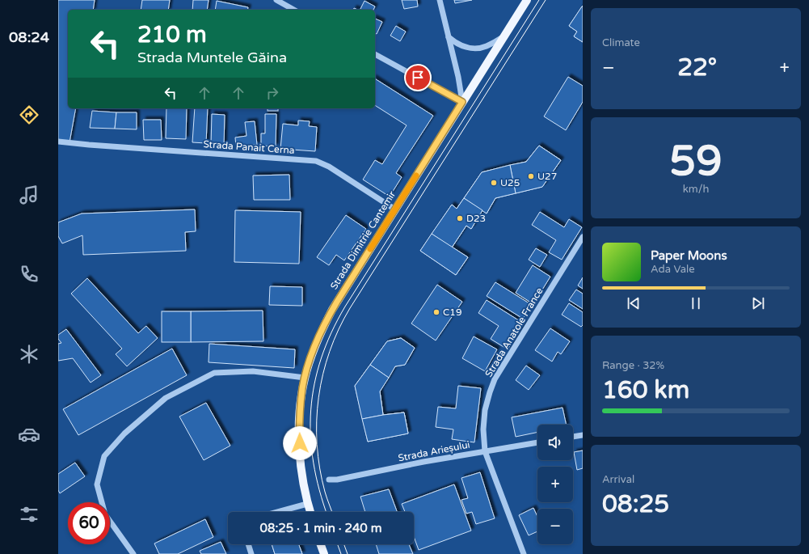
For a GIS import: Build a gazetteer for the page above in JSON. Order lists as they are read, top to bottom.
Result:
{
  "streets": {
    "main road": ["Strada Dimitrie Cantemir"],
    "street": ["Strada Panait Cerna", "Strada Anatole France", "Strada Arieșului"]
  },
  "crossings": [
    ["Strada Panait Cerna", "Strada Dimitrie Cantemir"],
    ["Strada Anatole France", "Strada Arieșului"]
  ],
  "places": [
    "U27",
    "U25",
    "D23",
    "C19"
  ],
  "page": {
    "tabs": "08:24",
    "tile": [
      "Climate",
      ["59", "km/h"],
      ["Range · 32%", "160 km"],
      ["Arrival", "08:25"]
    ],
    "turn": ["210 m", "Strada Muntele Găina"],
    "heat": ["−", "22°", "+"],
    "song": ["Paper Moons", "Ada Vale"],
    "map_buttons": ["+", "−"],
    "limit": "60",
    "trip": "08:25 · 1 min · 240 m"
  }
}
